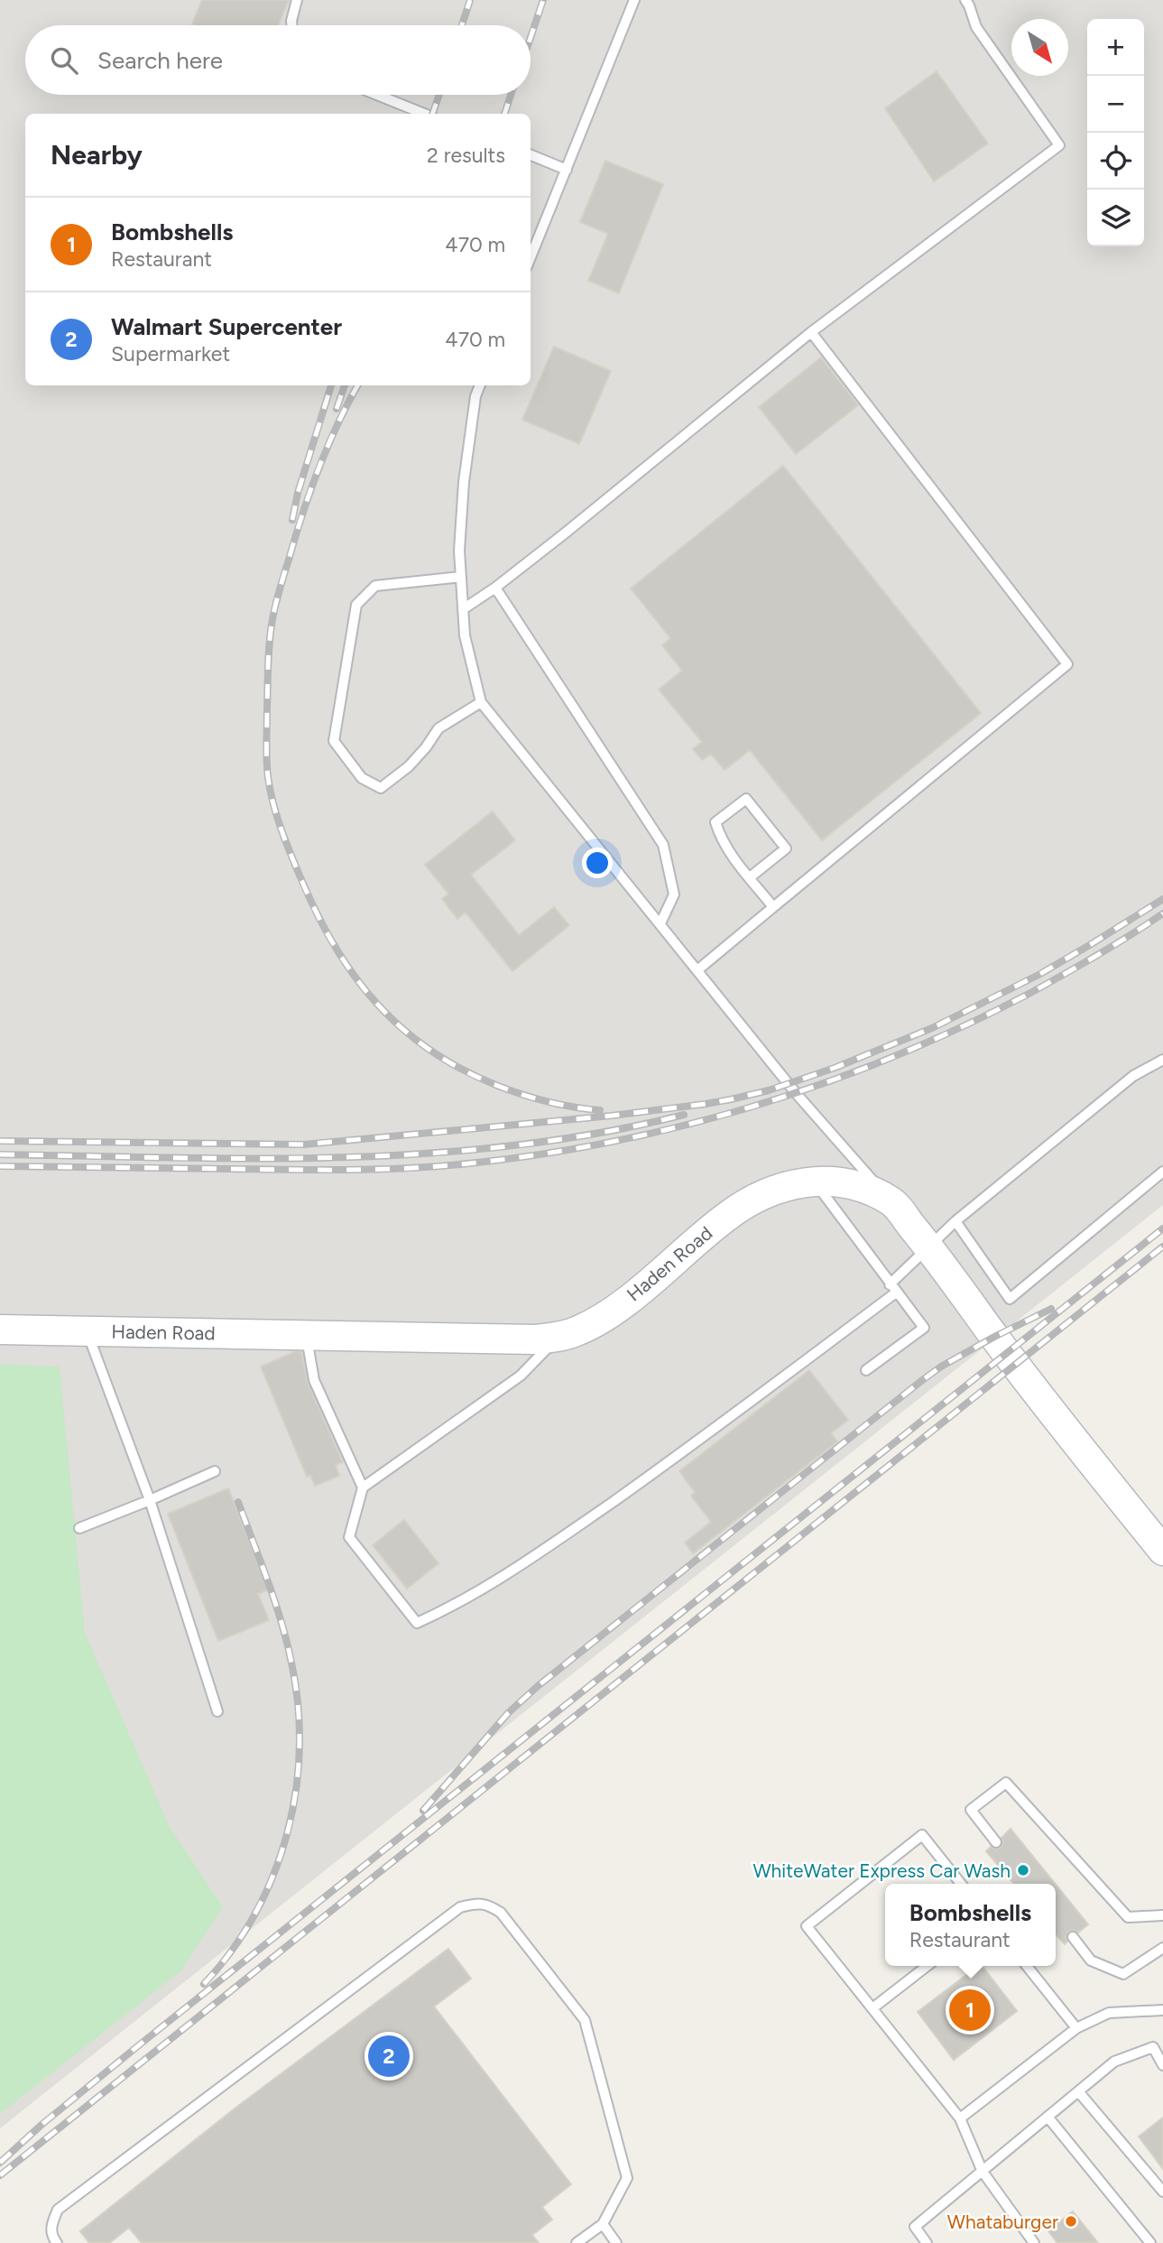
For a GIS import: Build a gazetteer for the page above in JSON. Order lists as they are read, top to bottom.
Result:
{
  "streets": {
    "street": ["Haden Road"]
  },
  "places": ["WhiteWater Express Car Wash", "Whataburger"],
  "north": "bottom right",
  "page": {
    "map_buttons": ["+", "−"],
    "search": "Search here",
    "heading": ["Nearby", "2 results"],
    "list": [
      {
        "mark": "1",
        "name": "Bombshells",
        "note": "Restaurant",
        "value": "470 m"
      },
      {
        "mark": "2",
        "name": "Walmart Supercenter",
        "note": "Supermarket",
        "value": "470 m"
      }
    ],
    "popup": ["Bombshells", "Restaurant"],
    "pins": ["1", "2"]
  }
}
